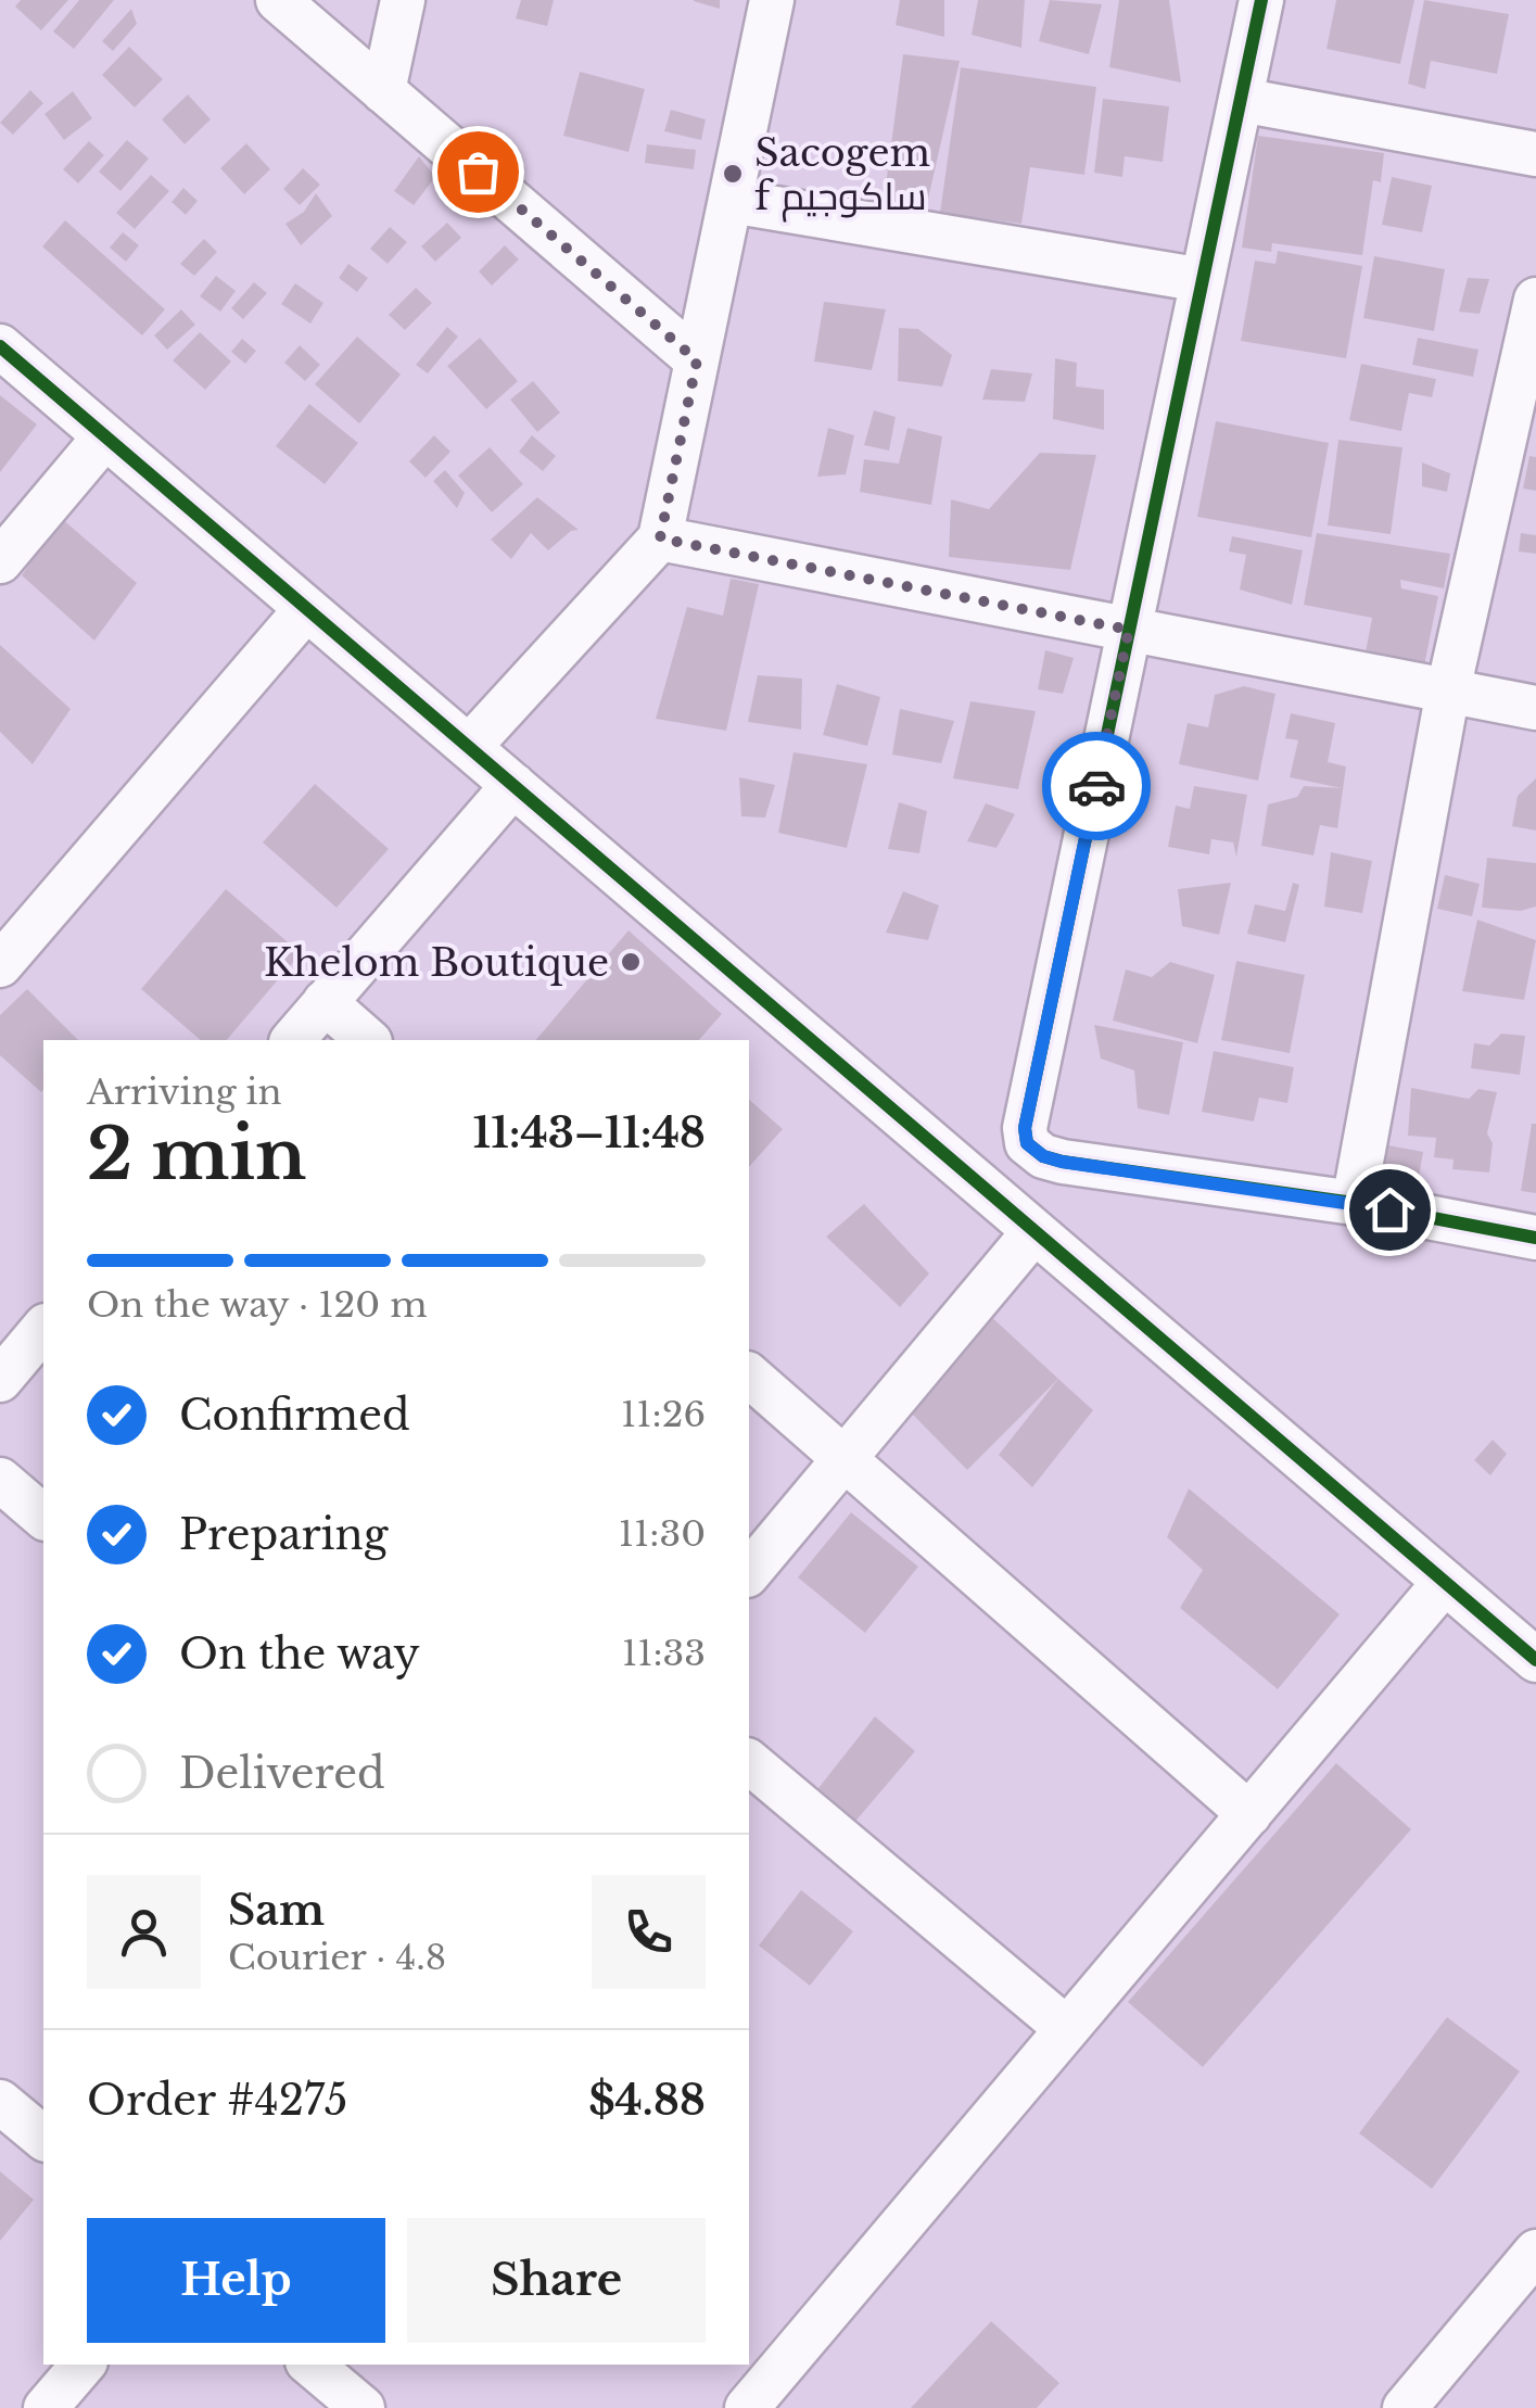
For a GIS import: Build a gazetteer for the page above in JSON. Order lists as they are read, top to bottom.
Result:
{
  "places": ["Sacogem f ساكوجيم", "Khelom Boutique"],
  "page": {
    "heading": ["2 min", "Arriving in", "11:43–11:48"],
    "panel": [
      "Sam",
      "Courier · 4.8",
      "Order #4275",
      "$4.88"
    ],
    "bar": "On the way · 120 m",
    "list": [
      ["Confirmed", "11:26"],
      ["Preparing", "11:30"],
      ["On the way", "11:33"],
      "Delivered"
    ],
    "buttons": ["Help", "Share"]
  }
}
